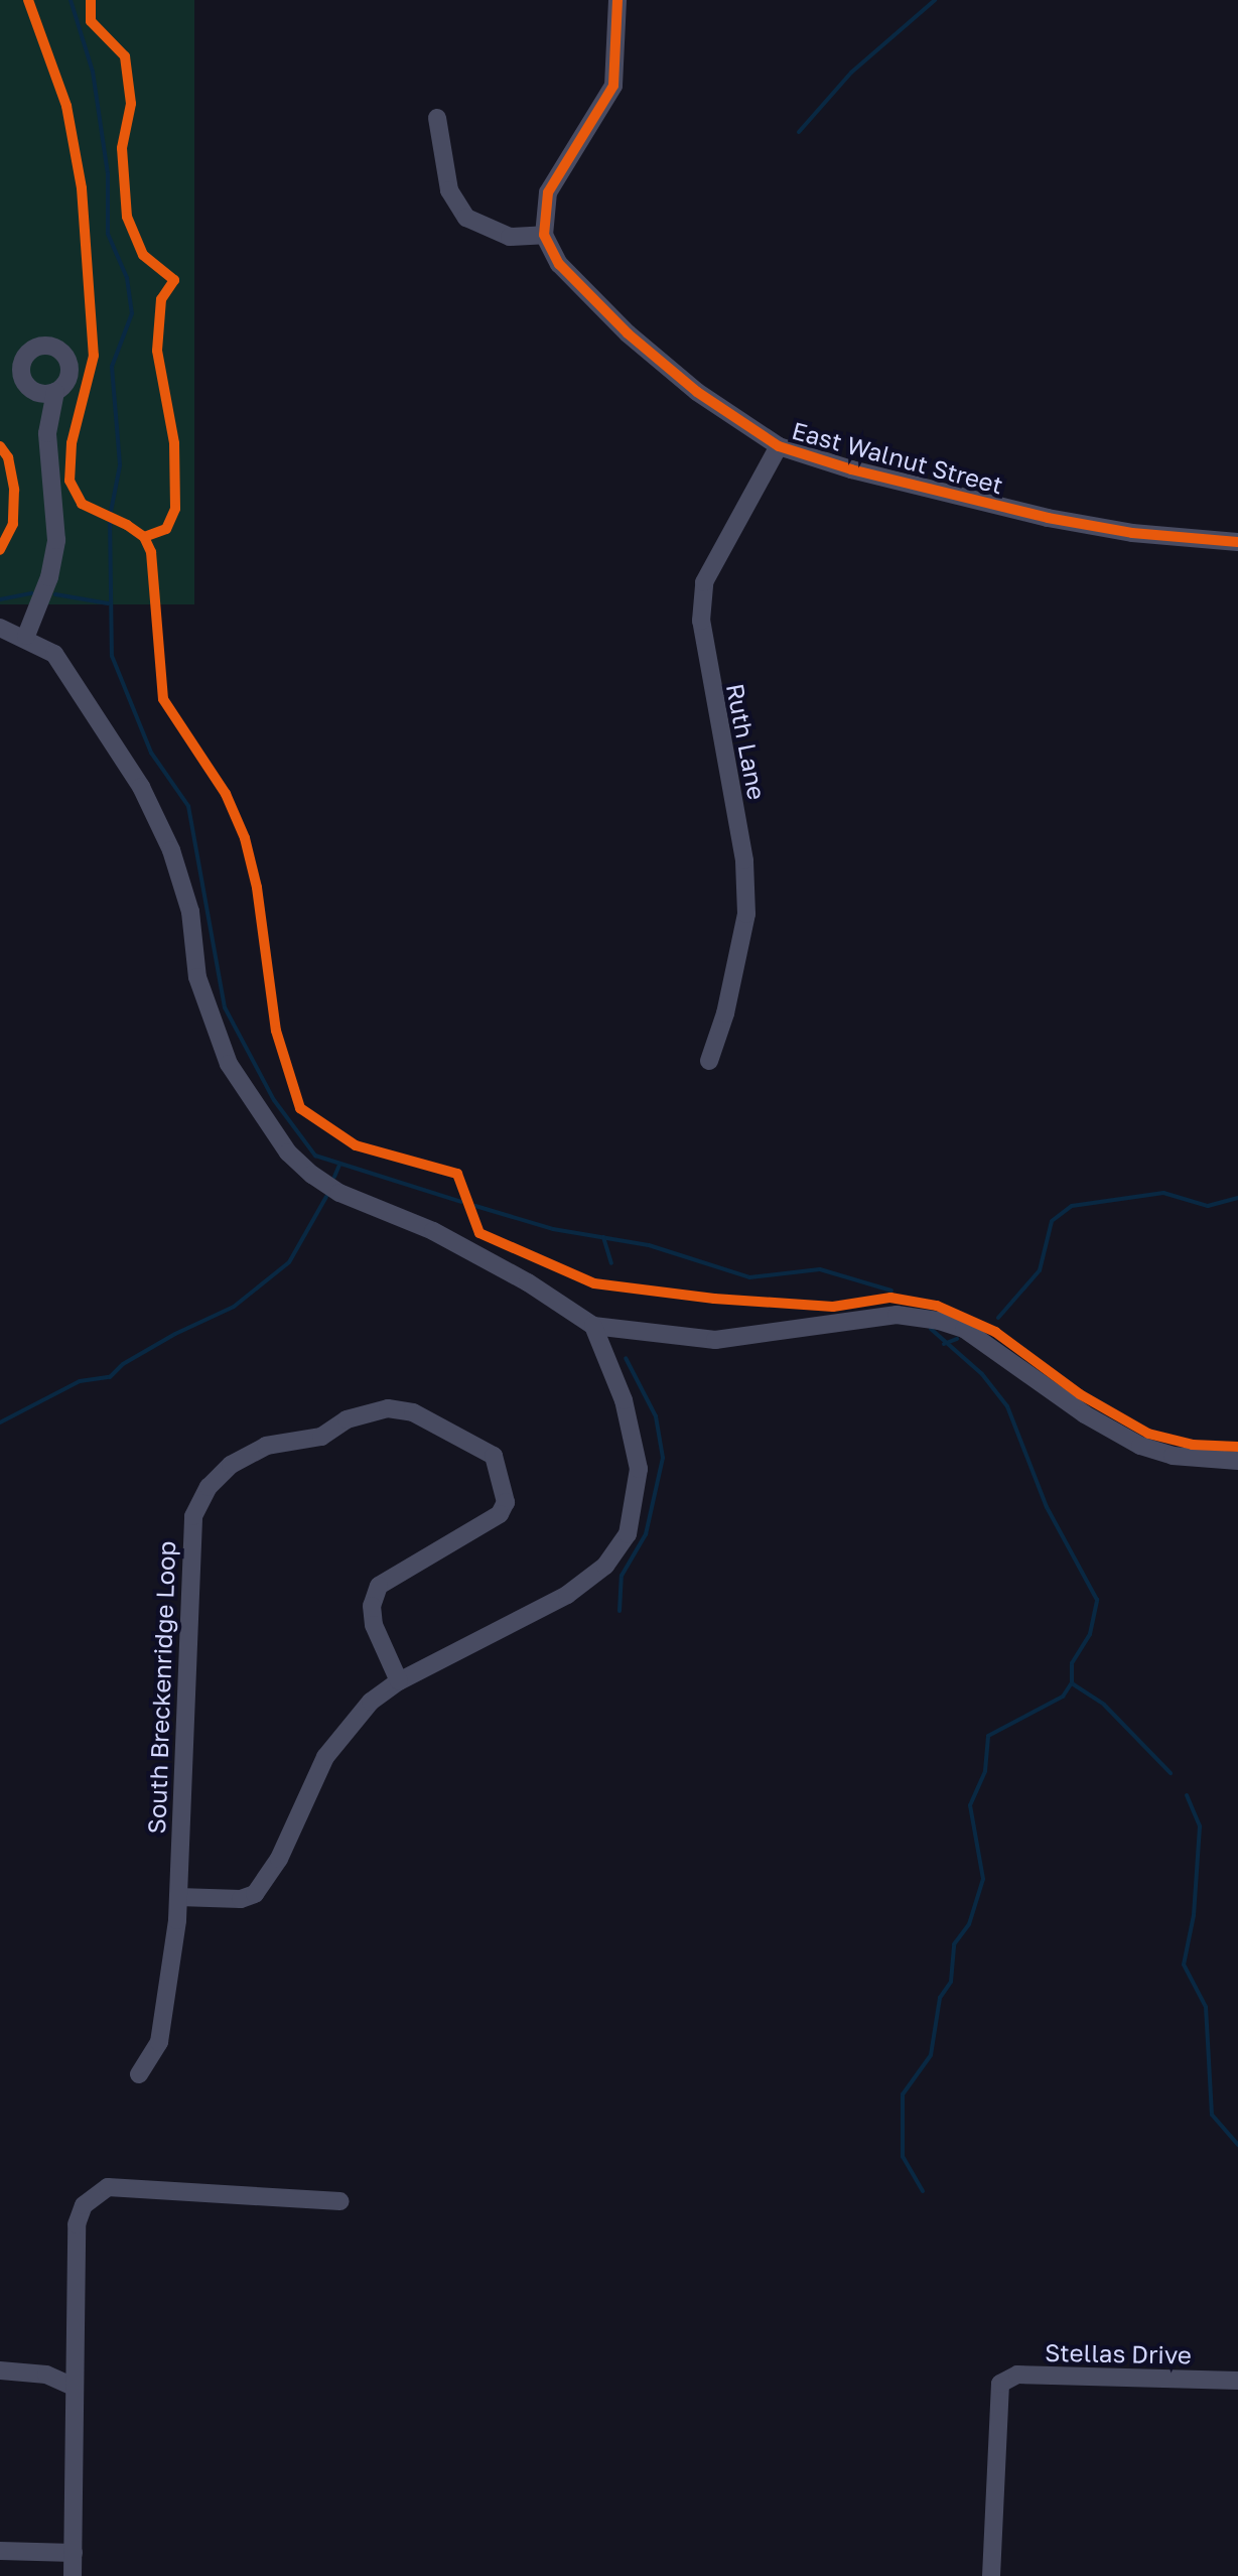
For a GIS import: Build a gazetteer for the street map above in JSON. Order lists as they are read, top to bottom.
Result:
{
  "streets": {
    "street": [
      "East Walnut Street",
      "Ruth Lane",
      "South Breckenridge Loop",
      "Stellas Drive"
    ]
  },
  "crossings": [
    ["East Walnut Street", "Ruth Lane"]
  ]
}
